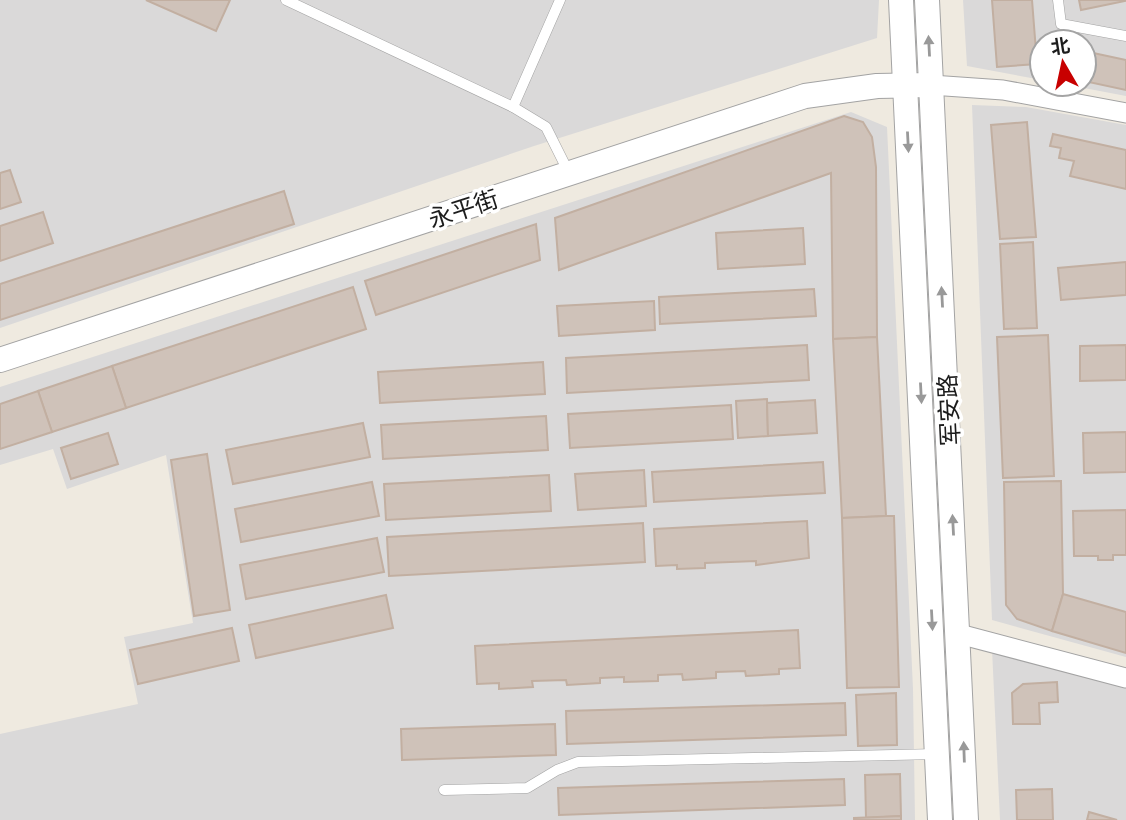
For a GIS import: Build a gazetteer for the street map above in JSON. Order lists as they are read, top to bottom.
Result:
{
  "streets": {
    "street": ["永平街", "军安路"]
  },
  "crossings": [
    ["永平街", "军安路"]
  ],
  "north": "top"
}
